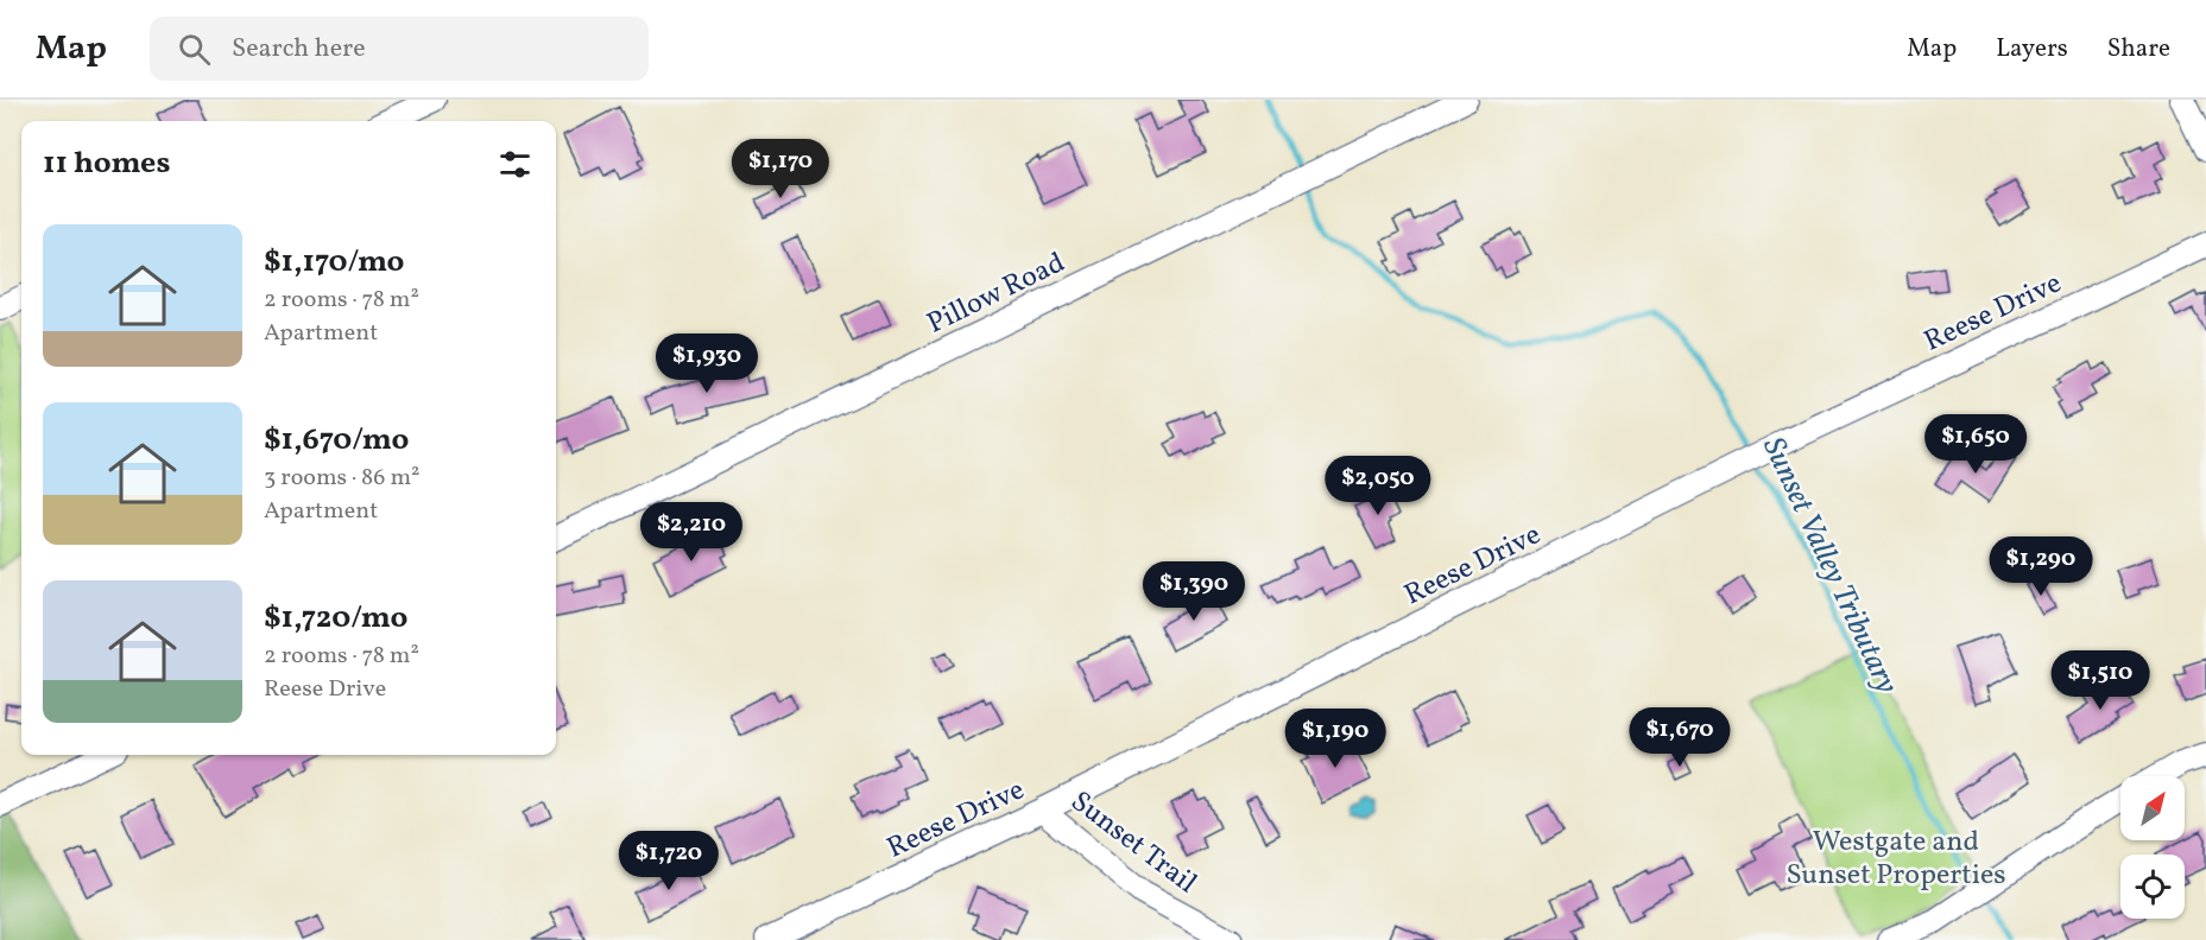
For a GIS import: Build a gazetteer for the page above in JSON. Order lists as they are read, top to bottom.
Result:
{
  "streets": {
    "street": ["Pillow Road", "Reese Drive", "Sunset Trail"]
  },
  "crossings": [
    ["Reese Drive", "Sunset Trail"]
  ],
  "water": ["Sunset Valley Tributary"],
  "parks": ["Westgate and Sunset Properties"],
  "north": "top right",
  "page": {
    "header": "Map",
    "search": "Search here",
    "nav": ["Map", "Layers", "Share"],
    "heading": "11 homes",
    "price": [
      "$1,170",
      "$1,930",
      "$1,650",
      "$2,050",
      "$2,210",
      "$1,290",
      "$1,390",
      "$1,510",
      "$1,670",
      "$1,190",
      "$1,720"
    ],
    "list": [
      {
        "name": "$1,170/mo",
        "note": "2 rooms · 78 m² · Apartment"
      },
      {
        "name": "$1,670/mo",
        "note": "3 rooms · 86 m² · Apartment"
      },
      {
        "name": "$1,720/mo",
        "note": "2 rooms · 78 m² · Reese Drive"
      }
    ]
  }
}
